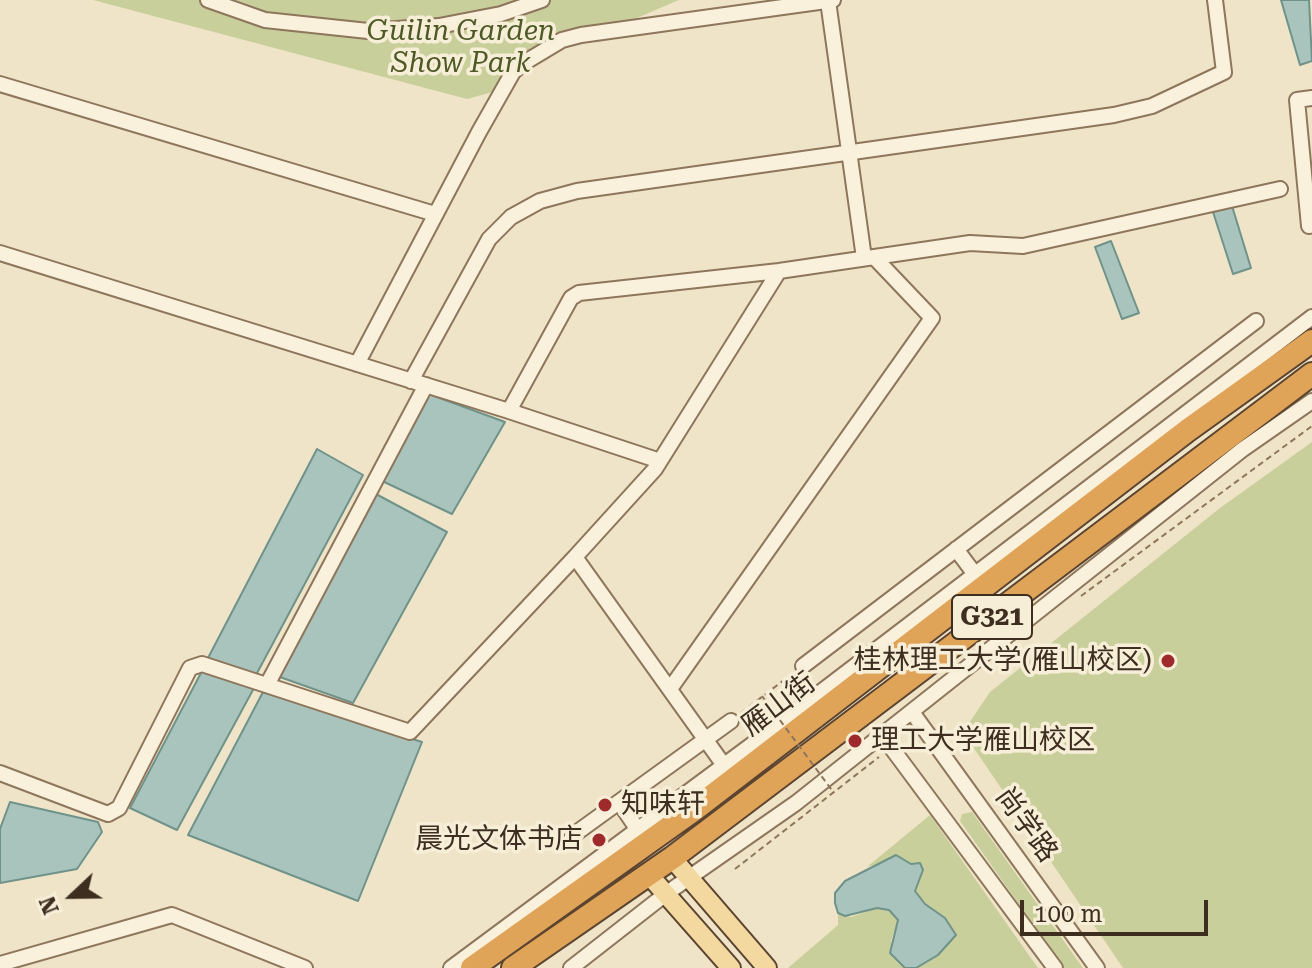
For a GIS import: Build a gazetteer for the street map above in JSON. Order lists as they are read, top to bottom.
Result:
{
  "streets": {
    "highway": ["G321", "雁山街"],
    "street": ["尚学路"]
  },
  "parks": ["Guilin Garden Show Park"],
  "places": [
    "桂林理工大学(雁山校区)",
    "理工大学雁山校区",
    "知味轩",
    "晨光文体书店"
  ],
  "scale_bar": "100 m",
  "north": "left"
}
